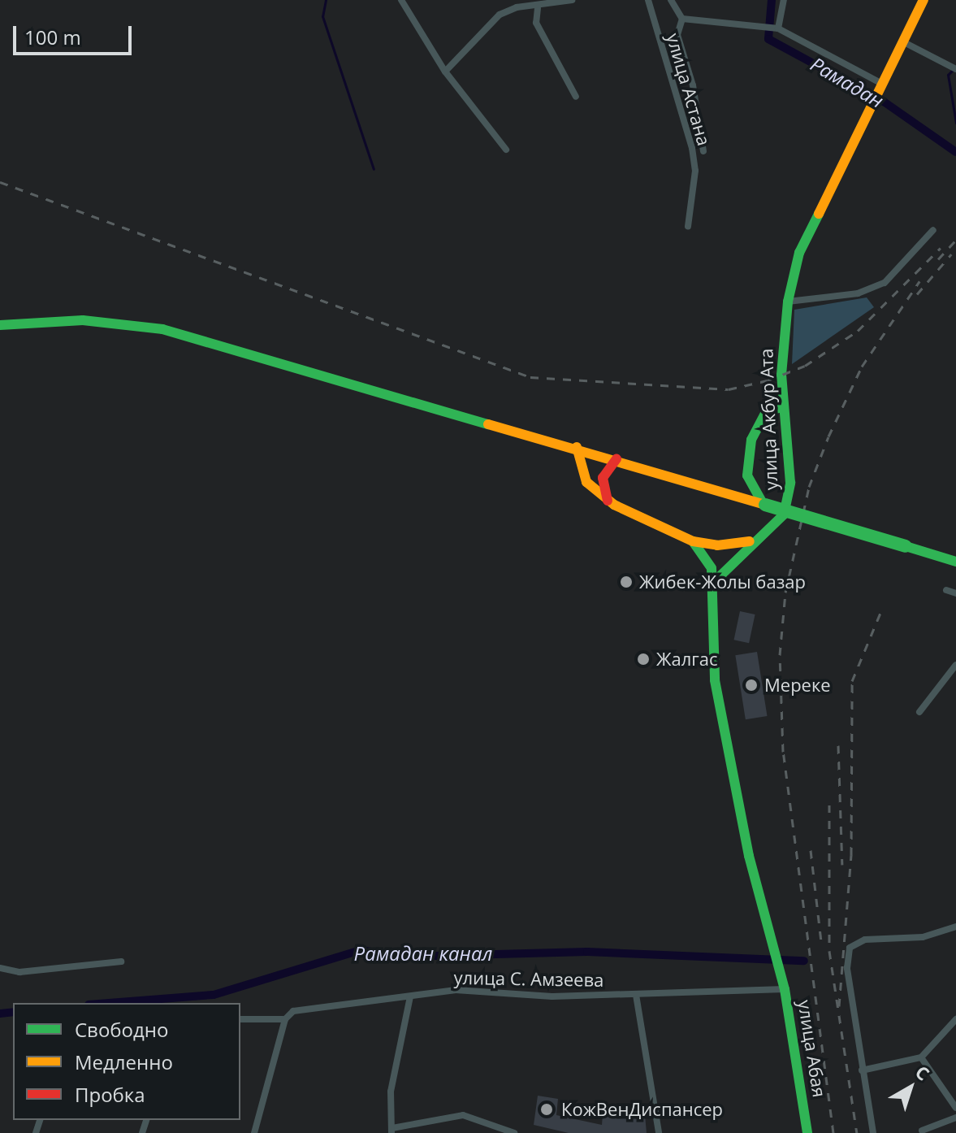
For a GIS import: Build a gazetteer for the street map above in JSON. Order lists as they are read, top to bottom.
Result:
{
  "streets": {
    "main road": ["улица Акбур Ата", "улица Абая"],
    "street": ["улица Астана", "улица С. Амзеева"]
  },
  "crossings": [
    ["улица Астана", "улица Акбур Ата"],
    ["улица Акбур Ата", "улица Абая"],
    ["улица С. Амзеева", "улица Абая"]
  ],
  "water": ["Рамадан", "Рамадан канал"],
  "places": [
    "Жибек-Жолы базар",
    "Жалгас",
    "Мереке",
    "КожВенДиспансер"
  ],
  "legend": ["Свободно", "Медленно", "Пробка"],
  "scale_bar": "100 m",
  "north": "top right"
}
